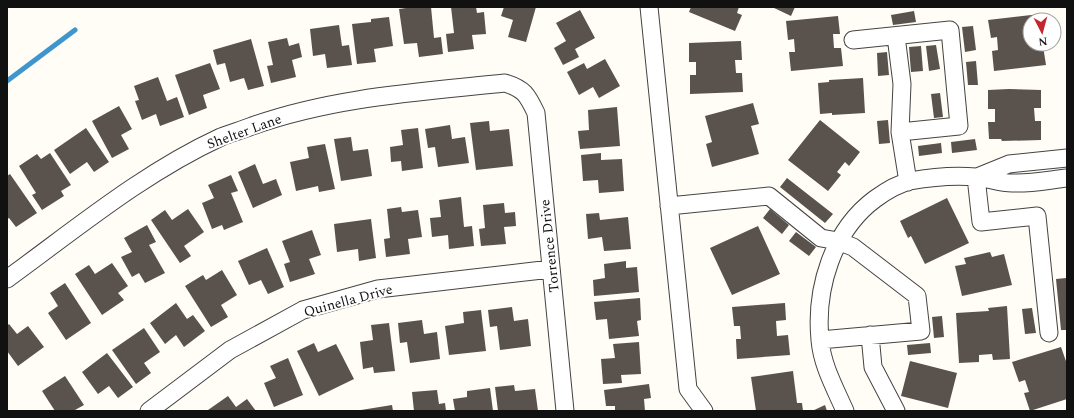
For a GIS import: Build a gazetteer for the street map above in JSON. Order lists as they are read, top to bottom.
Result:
{
  "streets": {
    "street": ["Shelter Lane", "Torrence Drive", "Quinella Drive"]
  },
  "crossings": [
    ["Shelter Lane", "Torrence Drive"],
    ["Torrence Drive", "Quinella Drive"]
  ],
  "north": "bottom"
}
